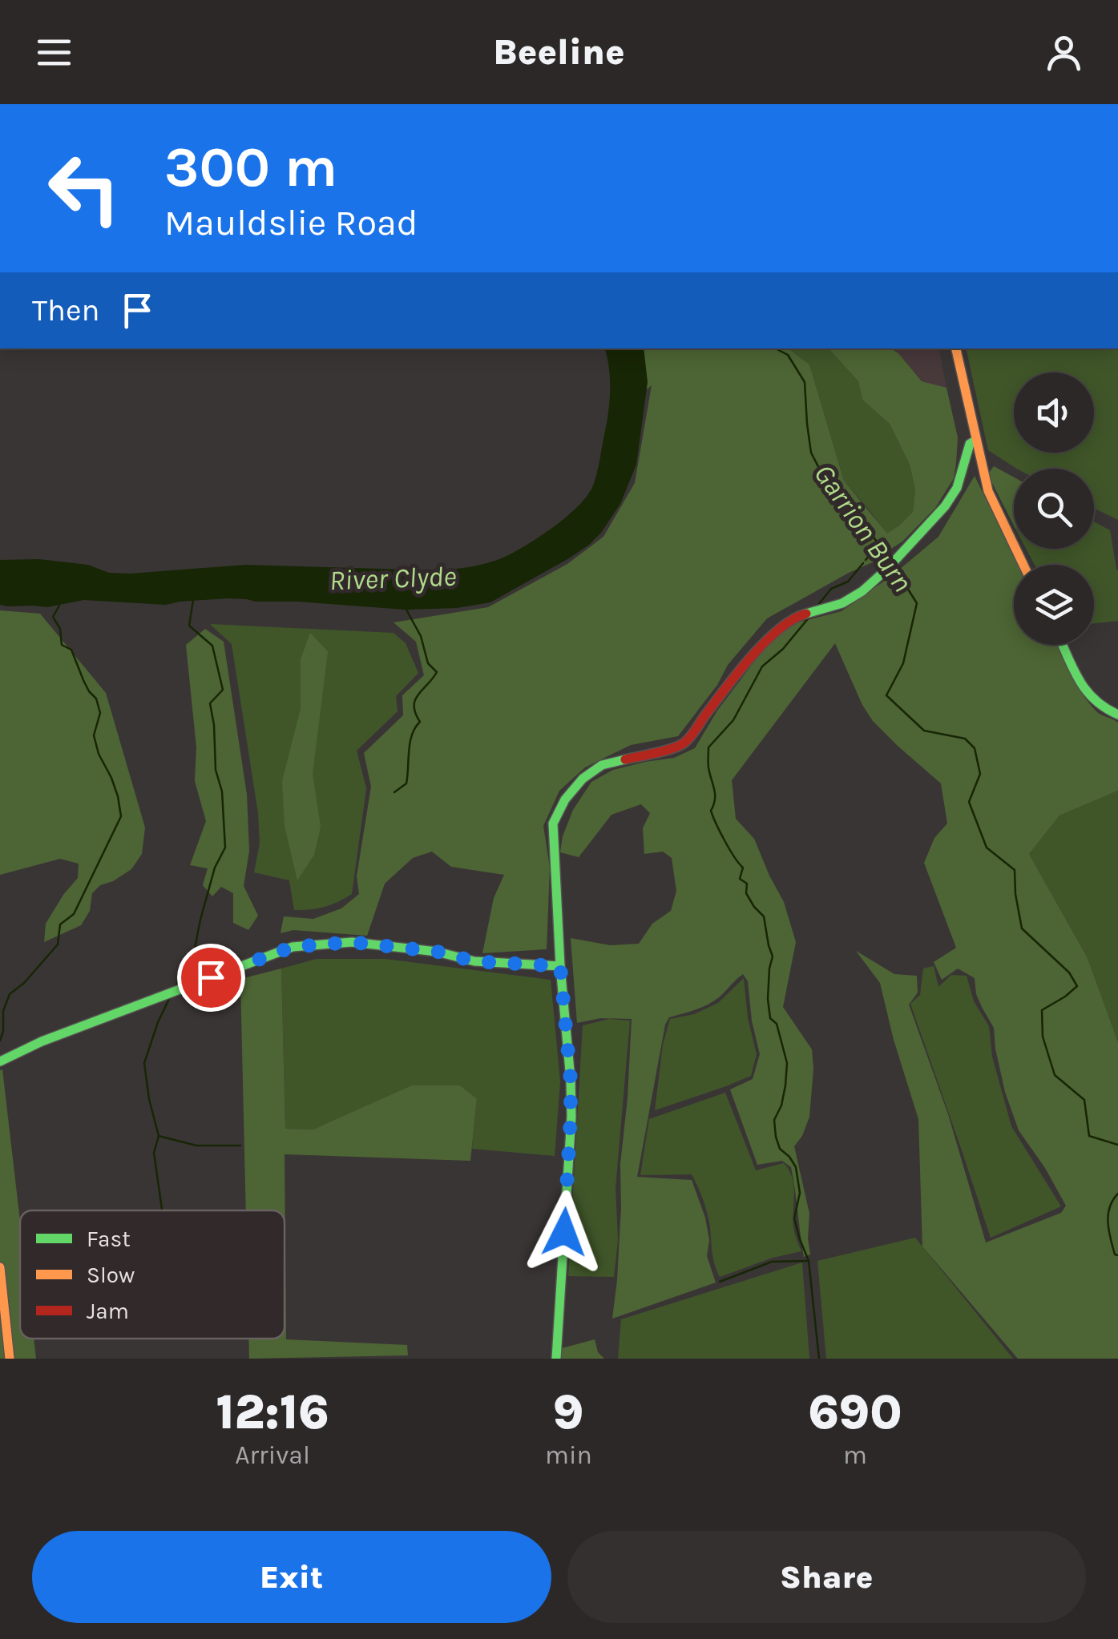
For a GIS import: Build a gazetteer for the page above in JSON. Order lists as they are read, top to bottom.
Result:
{
  "water": ["Garrion Burn", "River Clyde"],
  "legend": ["Fast", "Slow", "Jam"],
  "page": {
    "header": "Beeline",
    "turn": ["300 m", "Mauldslie Road"],
    "then": "Then",
    "eta": [
      "12:16",
      "Arrival",
      "9",
      "min",
      "690",
      "m"
    ],
    "buttons": ["Exit", "Share"]
  }
}
